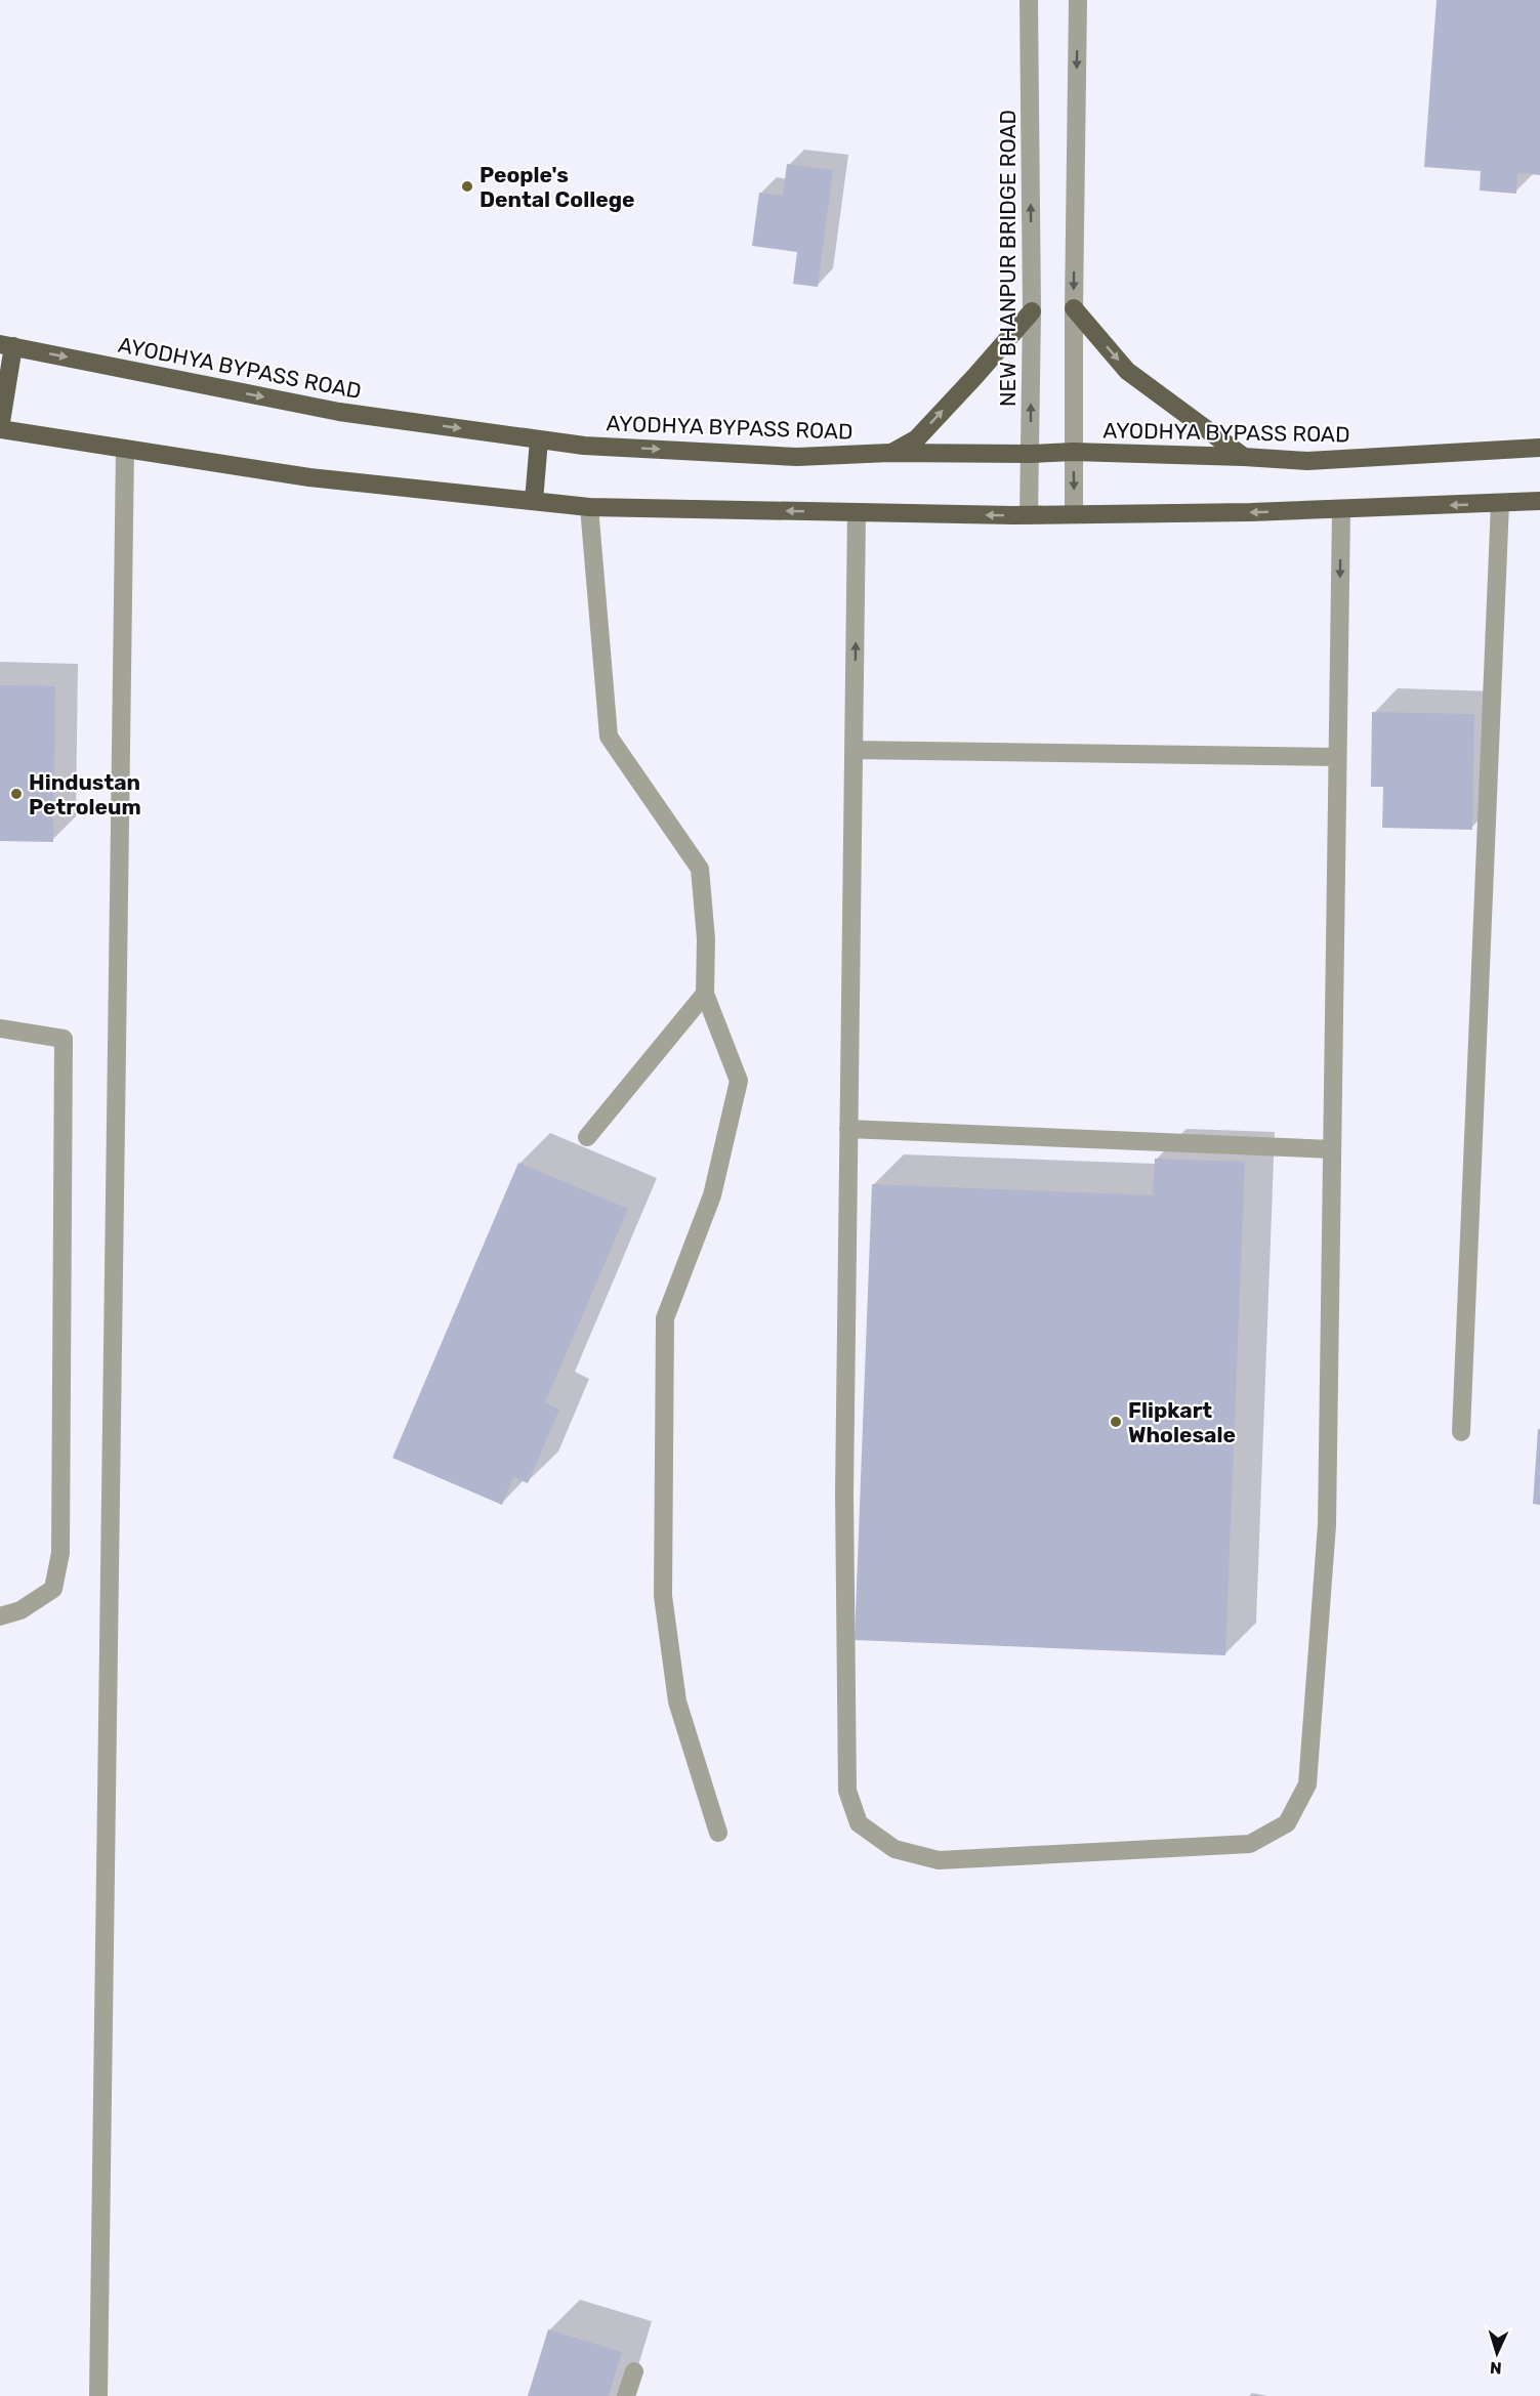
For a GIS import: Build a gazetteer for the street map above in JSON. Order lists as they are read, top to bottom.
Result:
{
  "streets": {
    "main road": ["AYODHYA BYPASS ROAD"],
    "street": ["NEW BHANPUR BRIDGE ROAD"]
  },
  "crossings": [
    ["NEW BHANPUR BRIDGE ROAD", "AYODHYA BYPASS ROAD"]
  ],
  "places": ["People's Dental College", "Hindustan Petroleum", "Flipkart Wholesale"],
  "north": "bottom"
}
